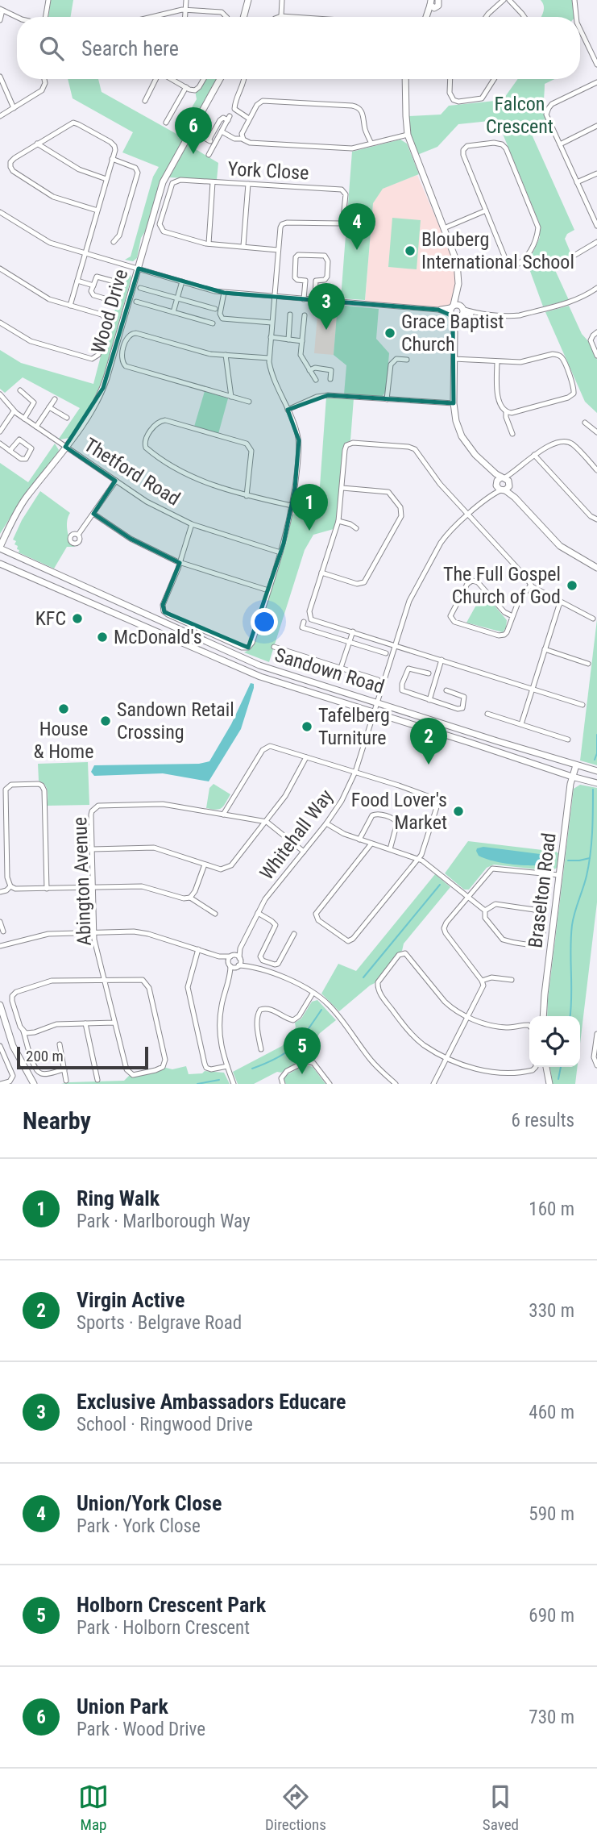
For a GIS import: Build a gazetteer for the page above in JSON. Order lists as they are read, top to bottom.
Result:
{
  "streets": {
    "street": [
      "York Close",
      "Wood Drive",
      "Thetford Road",
      "Sandown Road",
      "Whitehall Way",
      "Abington Avenue",
      "Braselton Road"
    ]
  },
  "crossings": [
    ["Wood Drive", "Thetford Road"],
    ["Wood Drive", "Sandown Road"],
    ["Sandown Road", "Whitehall Way"],
    ["Sandown Road", "Braselton Road"],
    ["Whitehall Way", "Abington Avenue"]
  ],
  "parks": ["Falcon Crescent"],
  "places": [
    "Blouberg International School",
    "Grace Baptist Church",
    "The Full Gospel Church of God",
    "KFC",
    "McDonald's",
    "House & Home",
    "Sandown Retail Crossing",
    "Tafelberg Turniture",
    "Food Lover's Market"
  ],
  "scale_bar": "200 m",
  "page": {
    "search": "Search here",
    "pins": [
      "6",
      "4",
      "3",
      "1",
      "2",
      "5"
    ],
    "scale": "200 m",
    "heading": ["Nearby", "6 results"],
    "list": [
      {
        "mark": "1",
        "name": "Ring Walk",
        "note": "Park · Marlborough Way",
        "value": "160 m"
      },
      {
        "mark": "2",
        "name": "Virgin Active",
        "note": "Sports · Belgrave Road",
        "value": "330 m"
      },
      {
        "mark": "3",
        "name": "Exclusive Ambassadors Educare",
        "note": "School · Ringwood Drive",
        "value": "460 m"
      },
      {
        "mark": "4",
        "name": "Union/York Close",
        "note": "Park · York Close",
        "value": "590 m"
      },
      {
        "mark": "5",
        "name": "Holborn Crescent Park",
        "note": "Park · Holborn Crescent",
        "value": "690 m"
      },
      {
        "mark": "6",
        "name": "Union Park",
        "note": "Park · Wood Drive",
        "value": "730 m"
      }
    ],
    "nav": ["Map", "Directions", "Saved"]
  }
}
